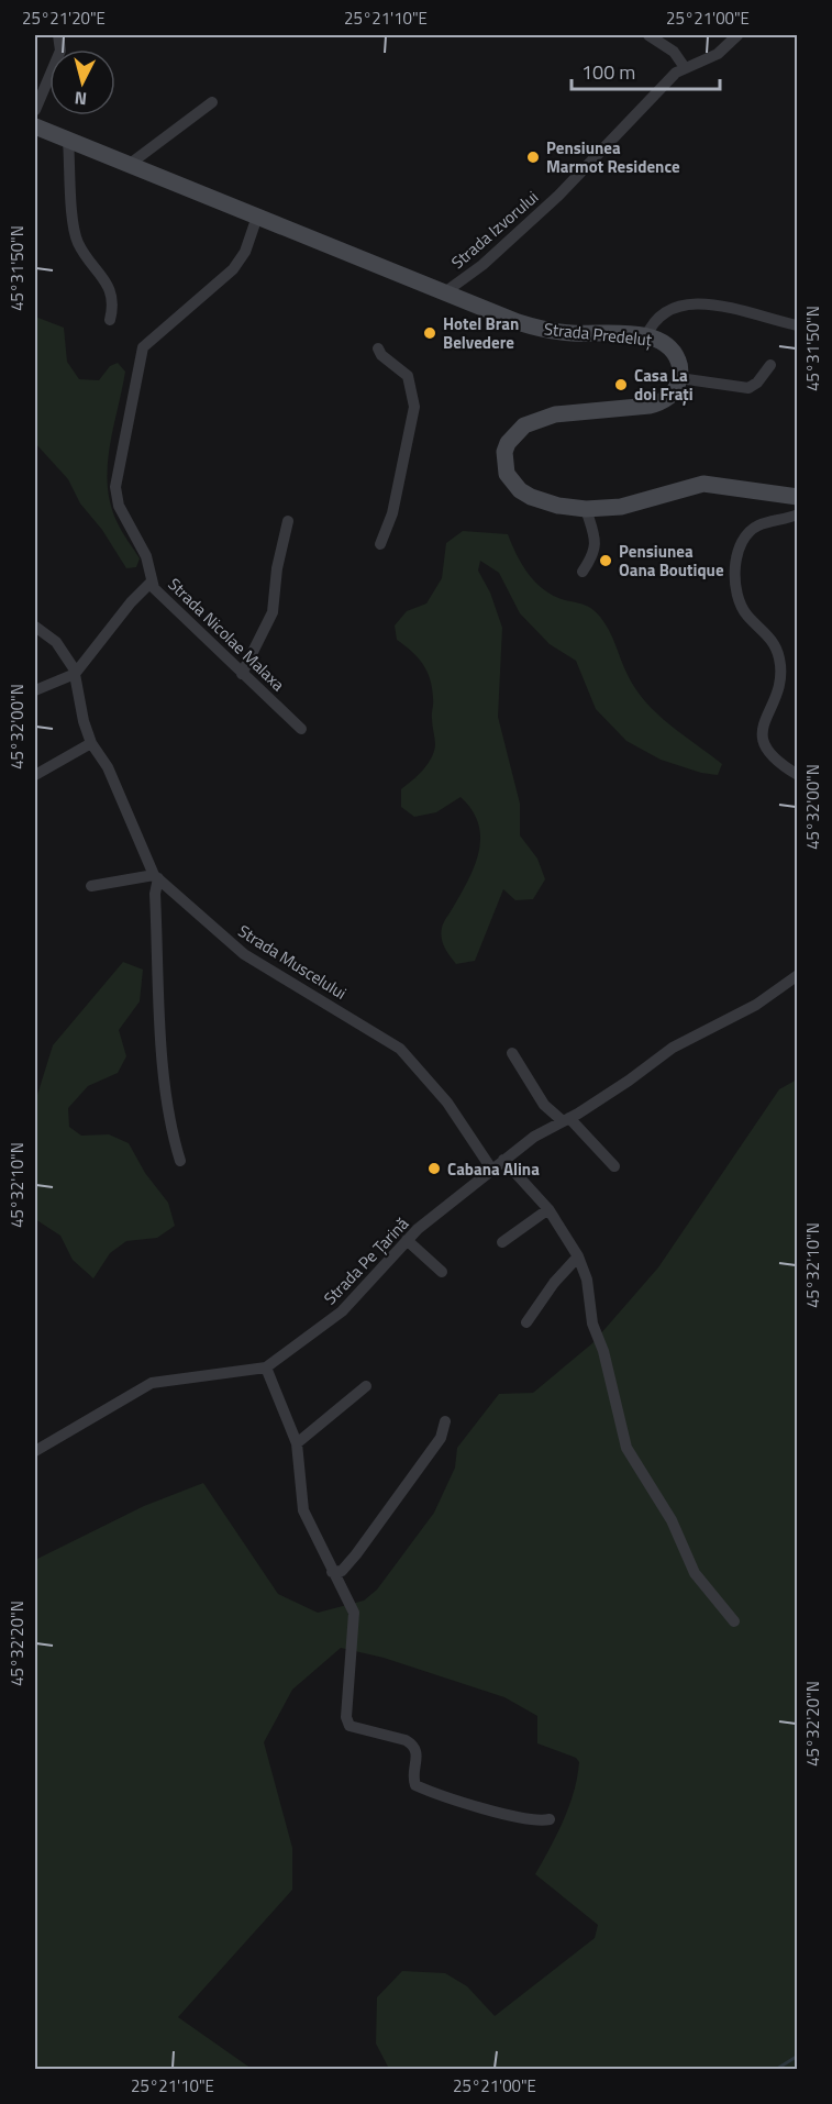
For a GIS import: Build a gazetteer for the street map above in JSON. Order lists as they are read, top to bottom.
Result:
{
  "streets": {
    "main road": ["Strada Predeluț"],
    "street": [
      "Strada Izvorului",
      "Strada Nicolae Malaxa",
      "Strada Muscelului",
      "Strada Pe Țarină"
    ]
  },
  "crossings": [
    ["Strada Izvorului", "Strada Predeluț"],
    ["Strada Predeluț", "Strada Nicolae Malaxa"],
    ["Strada Muscelului", "Strada Pe Țarină"]
  ],
  "places": [
    "Pensiunea Marmot Residence",
    "Hotel Bran Belvedere",
    "Casa La doi Frați",
    "Pensiunea Oana Boutique",
    "Cabana Alina"
  ],
  "scale_bar": "100 m",
  "north": "bottom",
  "coordinates": [
    "25°21'20\"E",
    "25°21'10\"E",
    "25°21'00\"E",
    "45°31'50\"N",
    "45°32'00\"N",
    "45°32'10\"N",
    "45°32'20\"N"
  ]
}
